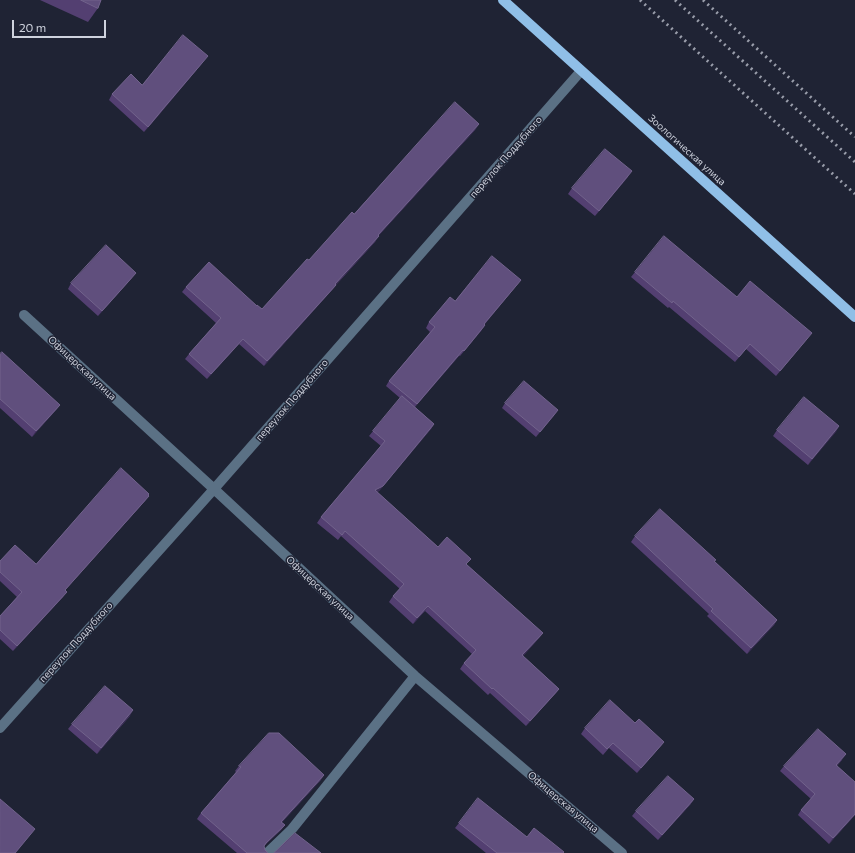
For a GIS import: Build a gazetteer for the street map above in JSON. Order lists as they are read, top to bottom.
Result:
{
  "streets": {
    "main road": ["Зоологическая улица"],
    "street": ["переулок Поддубного", "Офицерская улица"]
  },
  "crossings": [
    ["Зоологическая улица", "переулок Поддубного"],
    ["переулок Поддубного", "Офицерская улица"]
  ],
  "scale_bar": "20 m"
}
